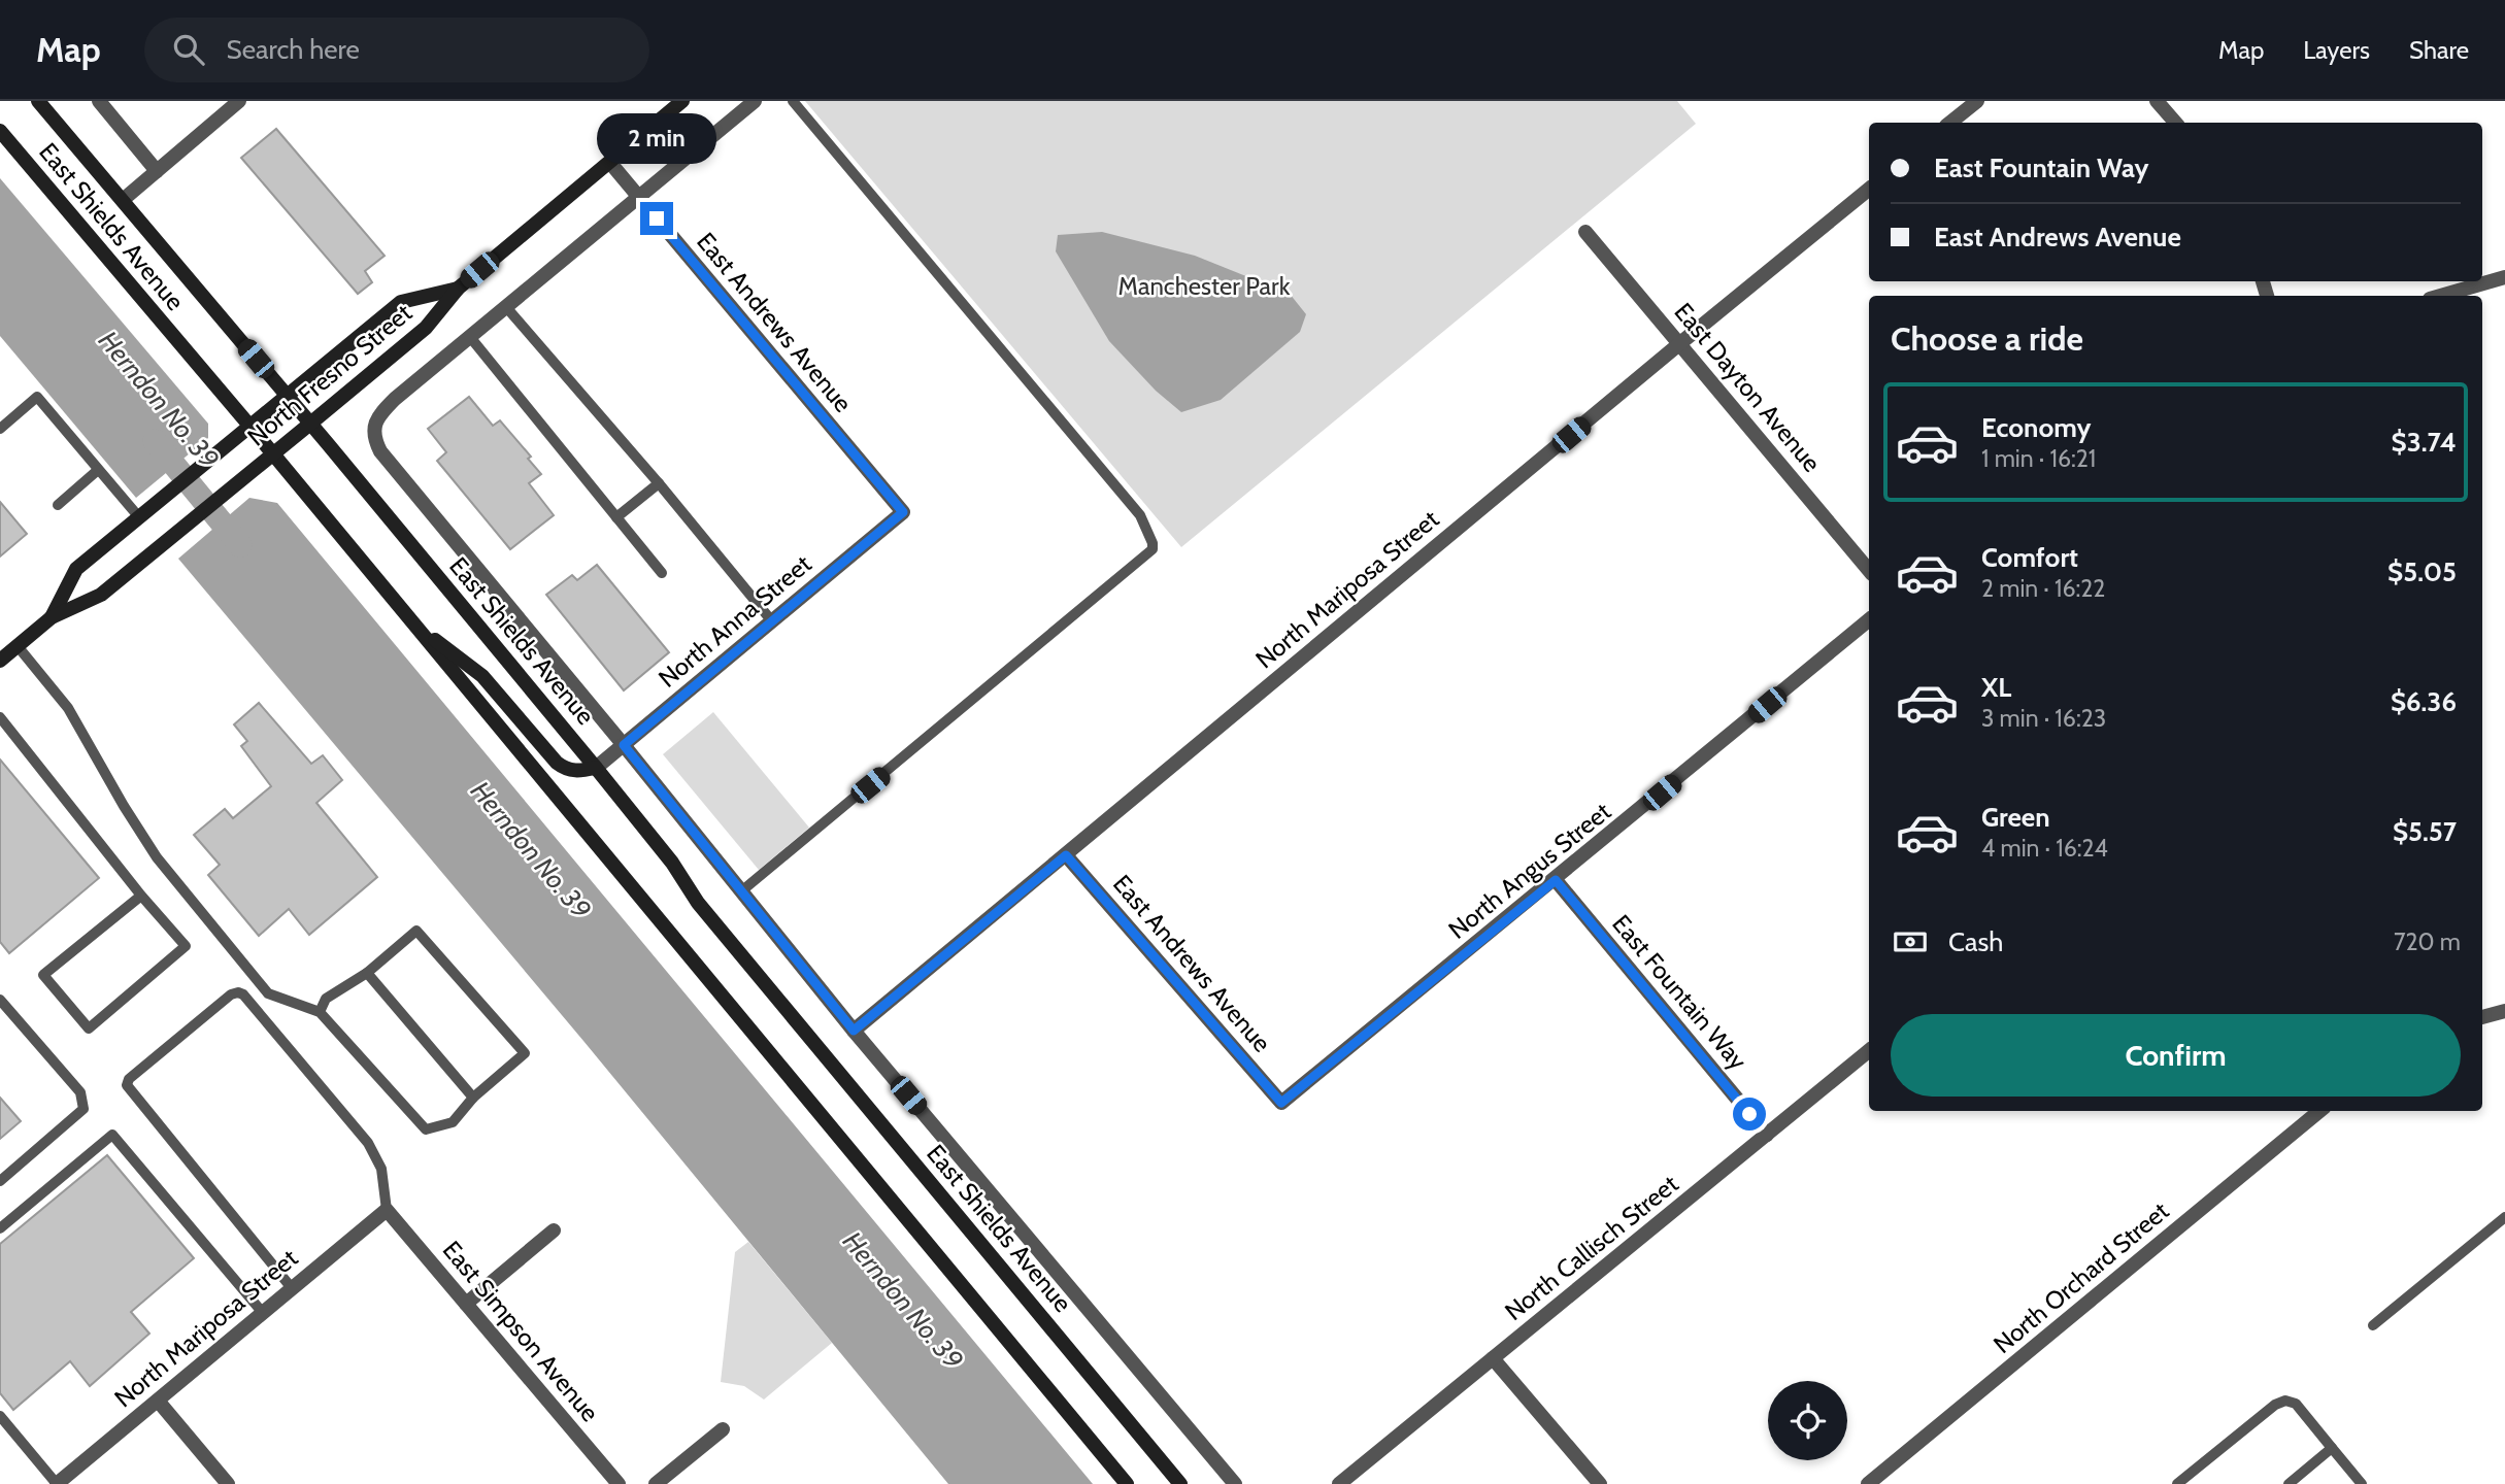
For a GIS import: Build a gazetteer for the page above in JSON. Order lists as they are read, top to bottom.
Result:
{
  "streets": {
    "main road": ["East Shields Avenue", "North Fresno Street"],
    "street": [
      "East Andrews Avenue",
      "East Dayton Avenue",
      "North Mariposa Street",
      "North Anna Street",
      "North Angus Street",
      "East Fountain Way",
      "North Callisch Street",
      "North Orchard Street",
      "East Simpson Avenue"
    ]
  },
  "crossings": [
    ["East Shields Avenue", "North Fresno Street"],
    ["East Shields Avenue", "North Anna Street"],
    ["East Andrews Avenue", "North Fresno Street"],
    ["East Andrews Avenue", "North Mariposa Street"],
    ["East Andrews Avenue", "North Anna Street"],
    ["East Andrews Avenue", "North Angus Street"],
    ["East Dayton Avenue", "North Mariposa Street"],
    ["North Mariposa Street", "East Simpson Avenue"],
    ["North Angus Street", "East Fountain Way"],
    ["East Fountain Way", "North Callisch Street"]
  ],
  "water": ["Herndon No. 39"],
  "parks": ["Manchester Park"],
  "page": {
    "header": "Map",
    "search": "Search here",
    "nav": ["Map", "Layers", "Share"],
    "bubble": "2 min",
    "banner": ["East Fountain Way", "East Andrews Avenue"],
    "heading": "Choose a ride",
    "list": [
      {
        "name": "Economy",
        "note": "1 min · 16:21",
        "value": "$3.74"
      },
      {
        "name": "Comfort",
        "note": "2 min · 16:22",
        "value": "$5.05"
      },
      {
        "name": "XL",
        "note": "3 min · 16:23",
        "value": "$6.36"
      },
      {
        "name": "Green",
        "note": "4 min · 16:24",
        "value": "$5.57"
      }
    ],
    "pay": ["Cash", "720 m"],
    "buttons": "Confirm"
  }
}
